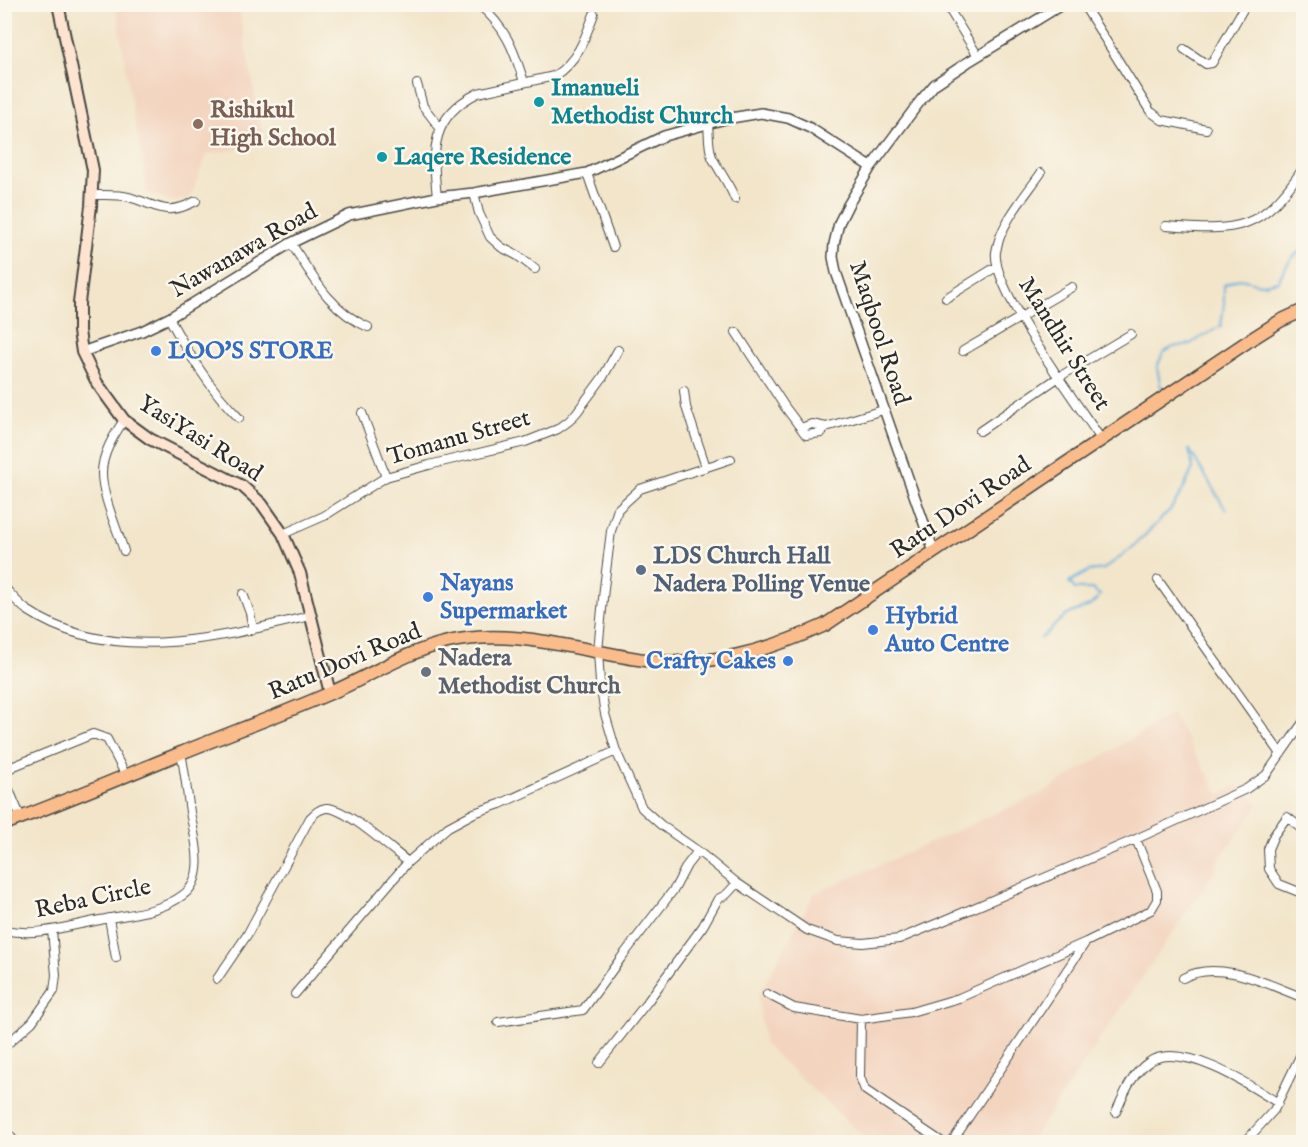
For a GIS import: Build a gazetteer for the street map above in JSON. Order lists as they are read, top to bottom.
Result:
{
  "streets": {
    "main road": ["YasiYasi Road", "Ratu Dovi Road"],
    "street": [
      "Nawanawa Road",
      "Maqbool Road",
      "Mandhir Street",
      "Tomanu Street",
      "Reba Circle"
    ]
  },
  "crossings": [
    ["Nawanawa Road", "Maqbool Road"],
    ["Nawanawa Road", "YasiYasi Road"],
    ["Maqbool Road", "Ratu Dovi Road"],
    ["Mandhir Street", "Ratu Dovi Road"],
    ["Tomanu Street", "YasiYasi Road"],
    ["YasiYasi Road", "Ratu Dovi Road"],
    ["Ratu Dovi Road", "Reba Circle"]
  ],
  "places": [
    "Imanueli Methodist Church",
    "Rishikul High School",
    "Laqere Residence",
    "LOO'S STORE",
    "LDS Church Hall Nadera Polling Venue",
    "Nayans Supermarket",
    "Hybrid Auto Centre",
    "Crafty Cakes",
    "Nadera Methodist Church"
  ]
}
